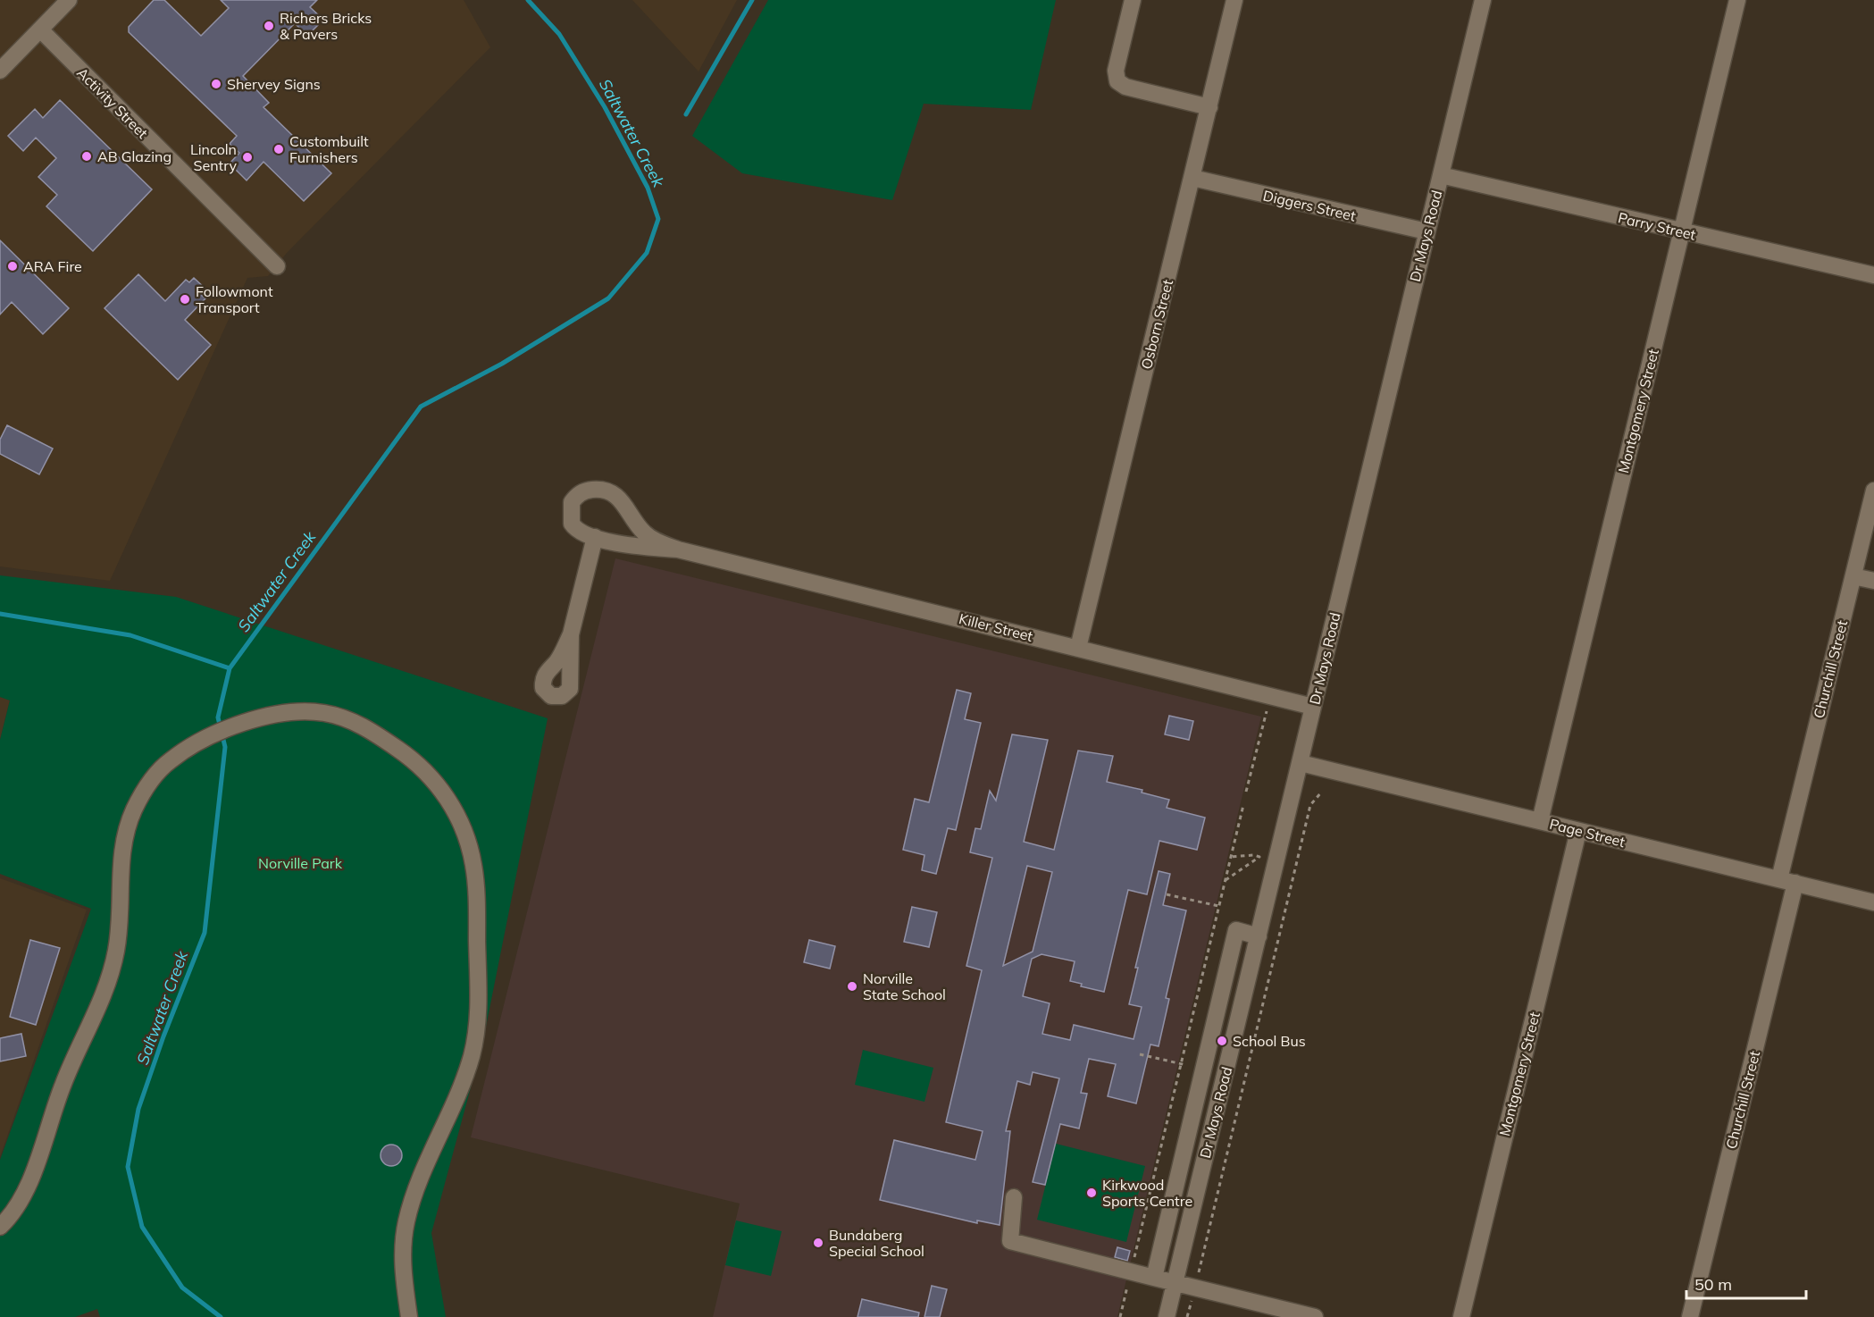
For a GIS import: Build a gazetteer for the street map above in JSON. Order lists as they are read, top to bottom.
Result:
{
  "streets": {
    "street": [
      "Activity Street",
      "Diggers Street",
      "Parry Street",
      "Dr Mays Road",
      "Osborn Street",
      "Montgomery Street",
      "Killer Street",
      "Churchill Street",
      "Page Street"
    ]
  },
  "crossings": [
    ["Diggers Street", "Dr Mays Road"],
    ["Diggers Street", "Osborn Street"],
    ["Parry Street", "Dr Mays Road"],
    ["Parry Street", "Montgomery Street"],
    ["Dr Mays Road", "Killer Street"],
    ["Dr Mays Road", "Page Street"],
    ["Osborn Street", "Killer Street"],
    ["Montgomery Street", "Page Street"],
    ["Churchill Street", "Page Street"]
  ],
  "water": ["Saltwater Creek"],
  "parks": ["Norville Park"],
  "places": [
    "Richers Bricks & Pavers",
    "Shervey Signs",
    "Custombuilt Furnishers",
    "AB Glazing",
    "Lincoln Sentry",
    "ARA Fire",
    "Followmont Transport",
    "Norville State School",
    "School Bus",
    "Kirkwood Sports Centre",
    "Bundaberg Special School"
  ],
  "scale_bar": "50 m"
}
